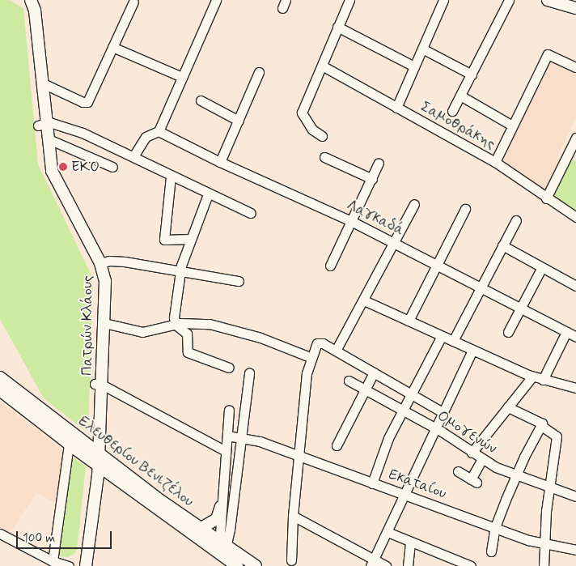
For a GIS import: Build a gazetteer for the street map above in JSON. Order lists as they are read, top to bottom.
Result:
{
  "streets": {
    "main road": ["Πατρών Κλάους", "Ελευθερίου Βενιζέλου"],
    "street": [
      "Σαμοθράκης",
      "Λαγκαδά",
      "Ομογενών",
      "Εκαταίου"
    ]
  },
  "crossings": [
    ["Πατρών Κλάους", "Ελευθερίου Βενιζέλου"]
  ],
  "places": ["EKO"],
  "scale_bar": "100 m"
}
